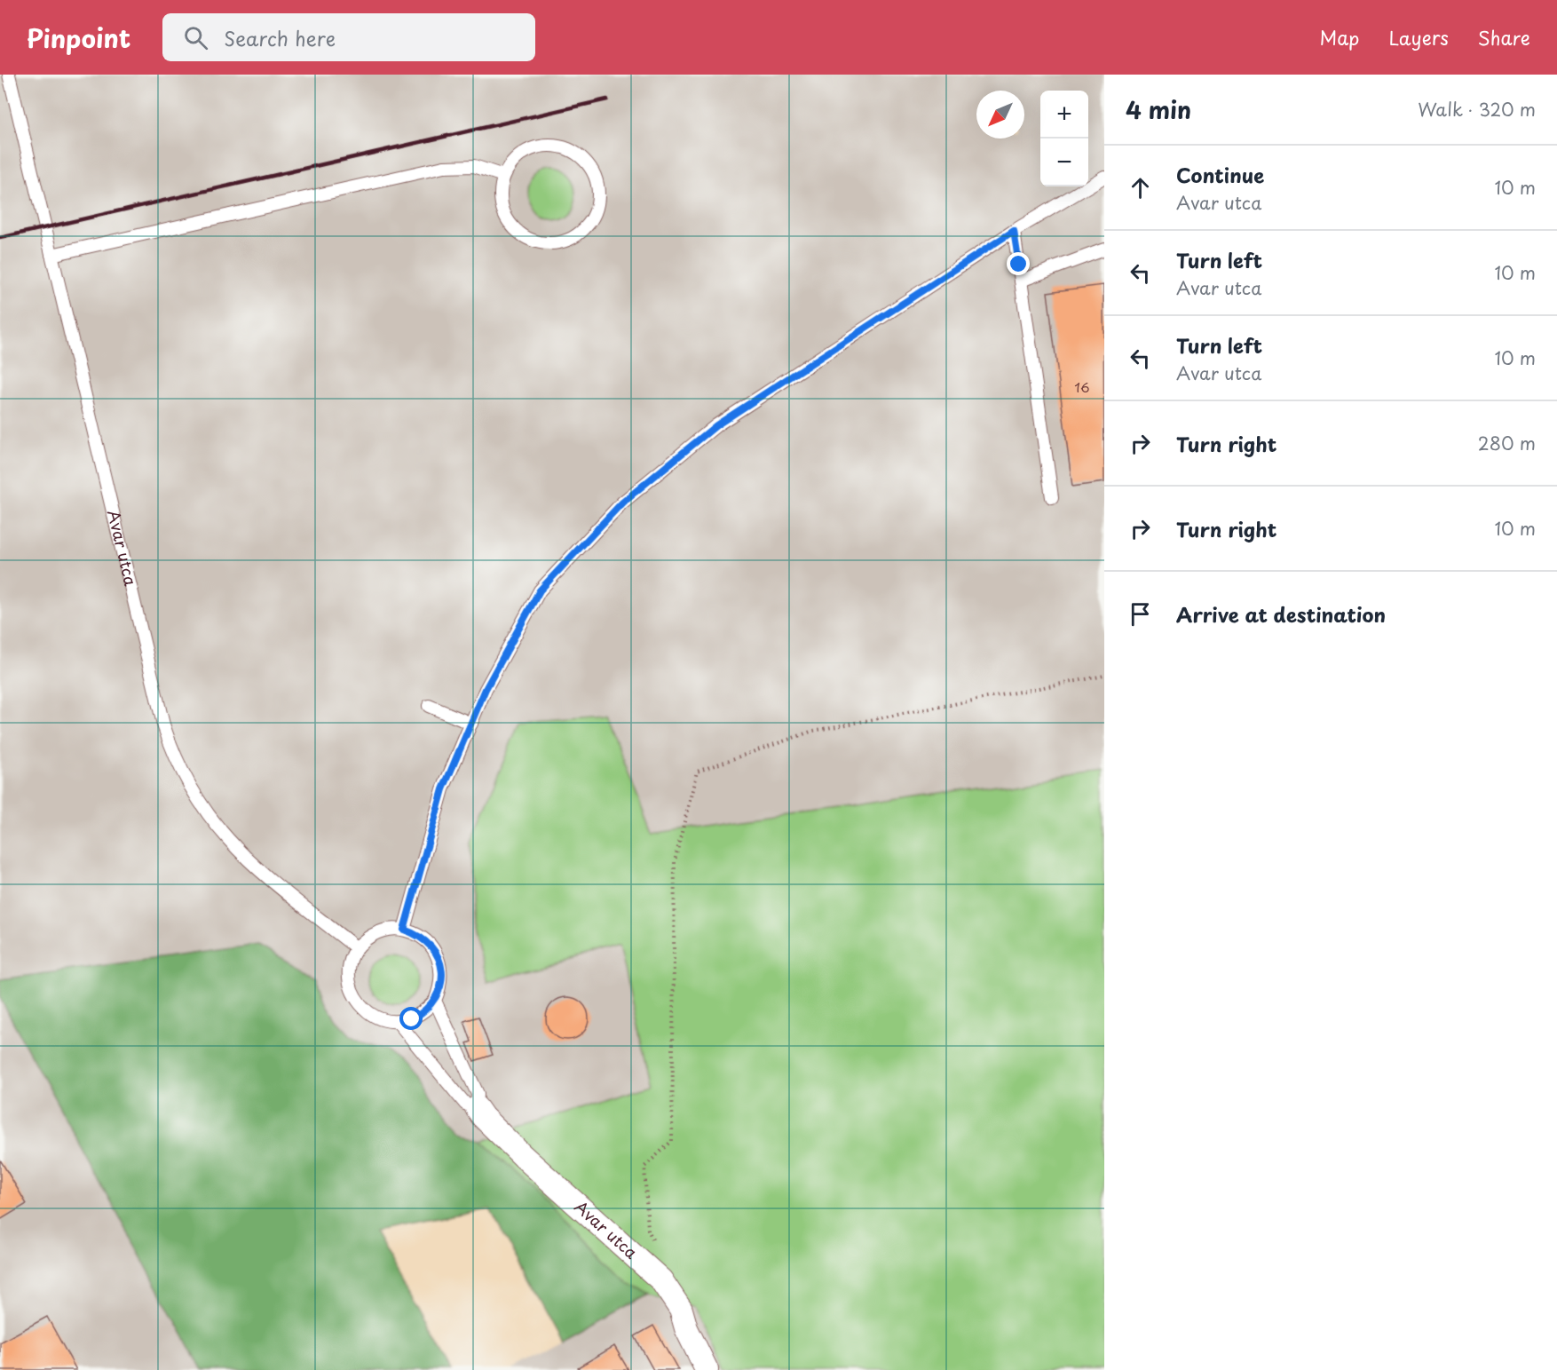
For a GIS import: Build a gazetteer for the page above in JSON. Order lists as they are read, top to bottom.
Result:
{
  "streets": {
    "street": ["Avar utca"]
  },
  "house_numbers": ["16"],
  "north": "bottom left",
  "page": {
    "header": "Pinpoint",
    "search": "Search here",
    "nav": ["Map", "Layers", "Share"],
    "heading": ["4 min", "Walk · 320 m"],
    "map_buttons": ["+", "−"],
    "list": [
      ["Continue", "Avar utca", "10 m"],
      ["Turn left", "Avar utca", "10 m"],
      ["Turn left", "Avar utca", "10 m"],
      ["Turn right", "280 m"],
      ["Turn right", "10 m"],
      "Arrive at destination"
    ]
  }
}
